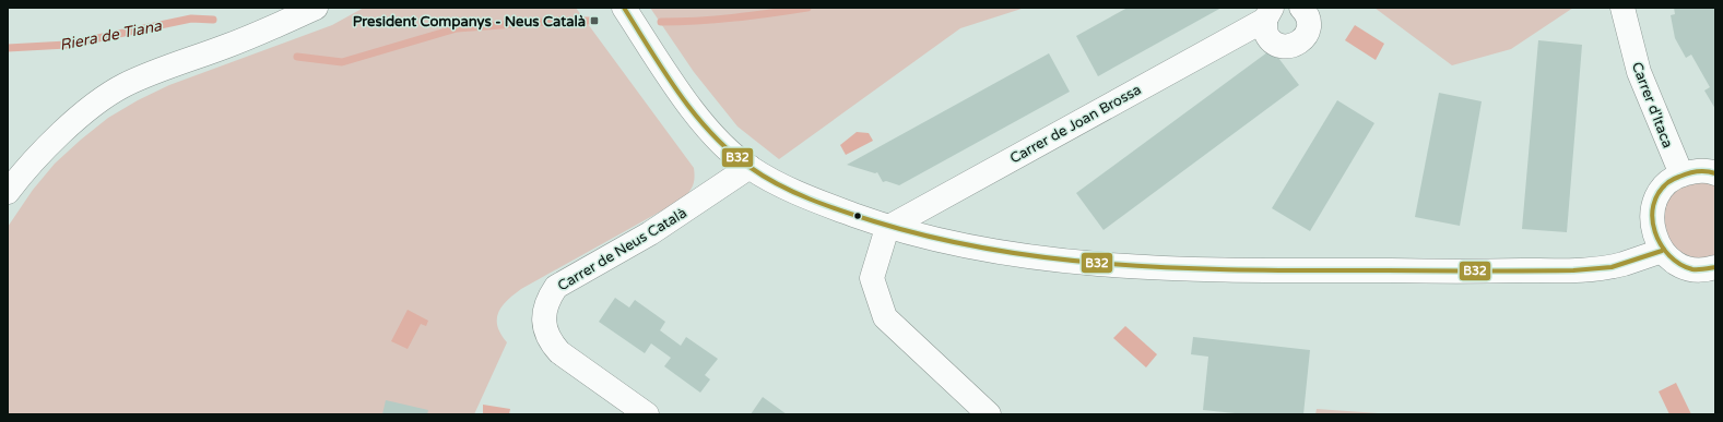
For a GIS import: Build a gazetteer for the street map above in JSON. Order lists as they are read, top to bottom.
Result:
{
  "streets": {
    "street": ["Carrer d'Itaca", "Carrer de Joan Brossa", "Carrer de Neus Català"]
  },
  "water": ["Riera de Tiana"],
  "places": {
    "transit": ["President Companys - Neus Català"]
  },
  "lines": ["transit line B32"]
}
